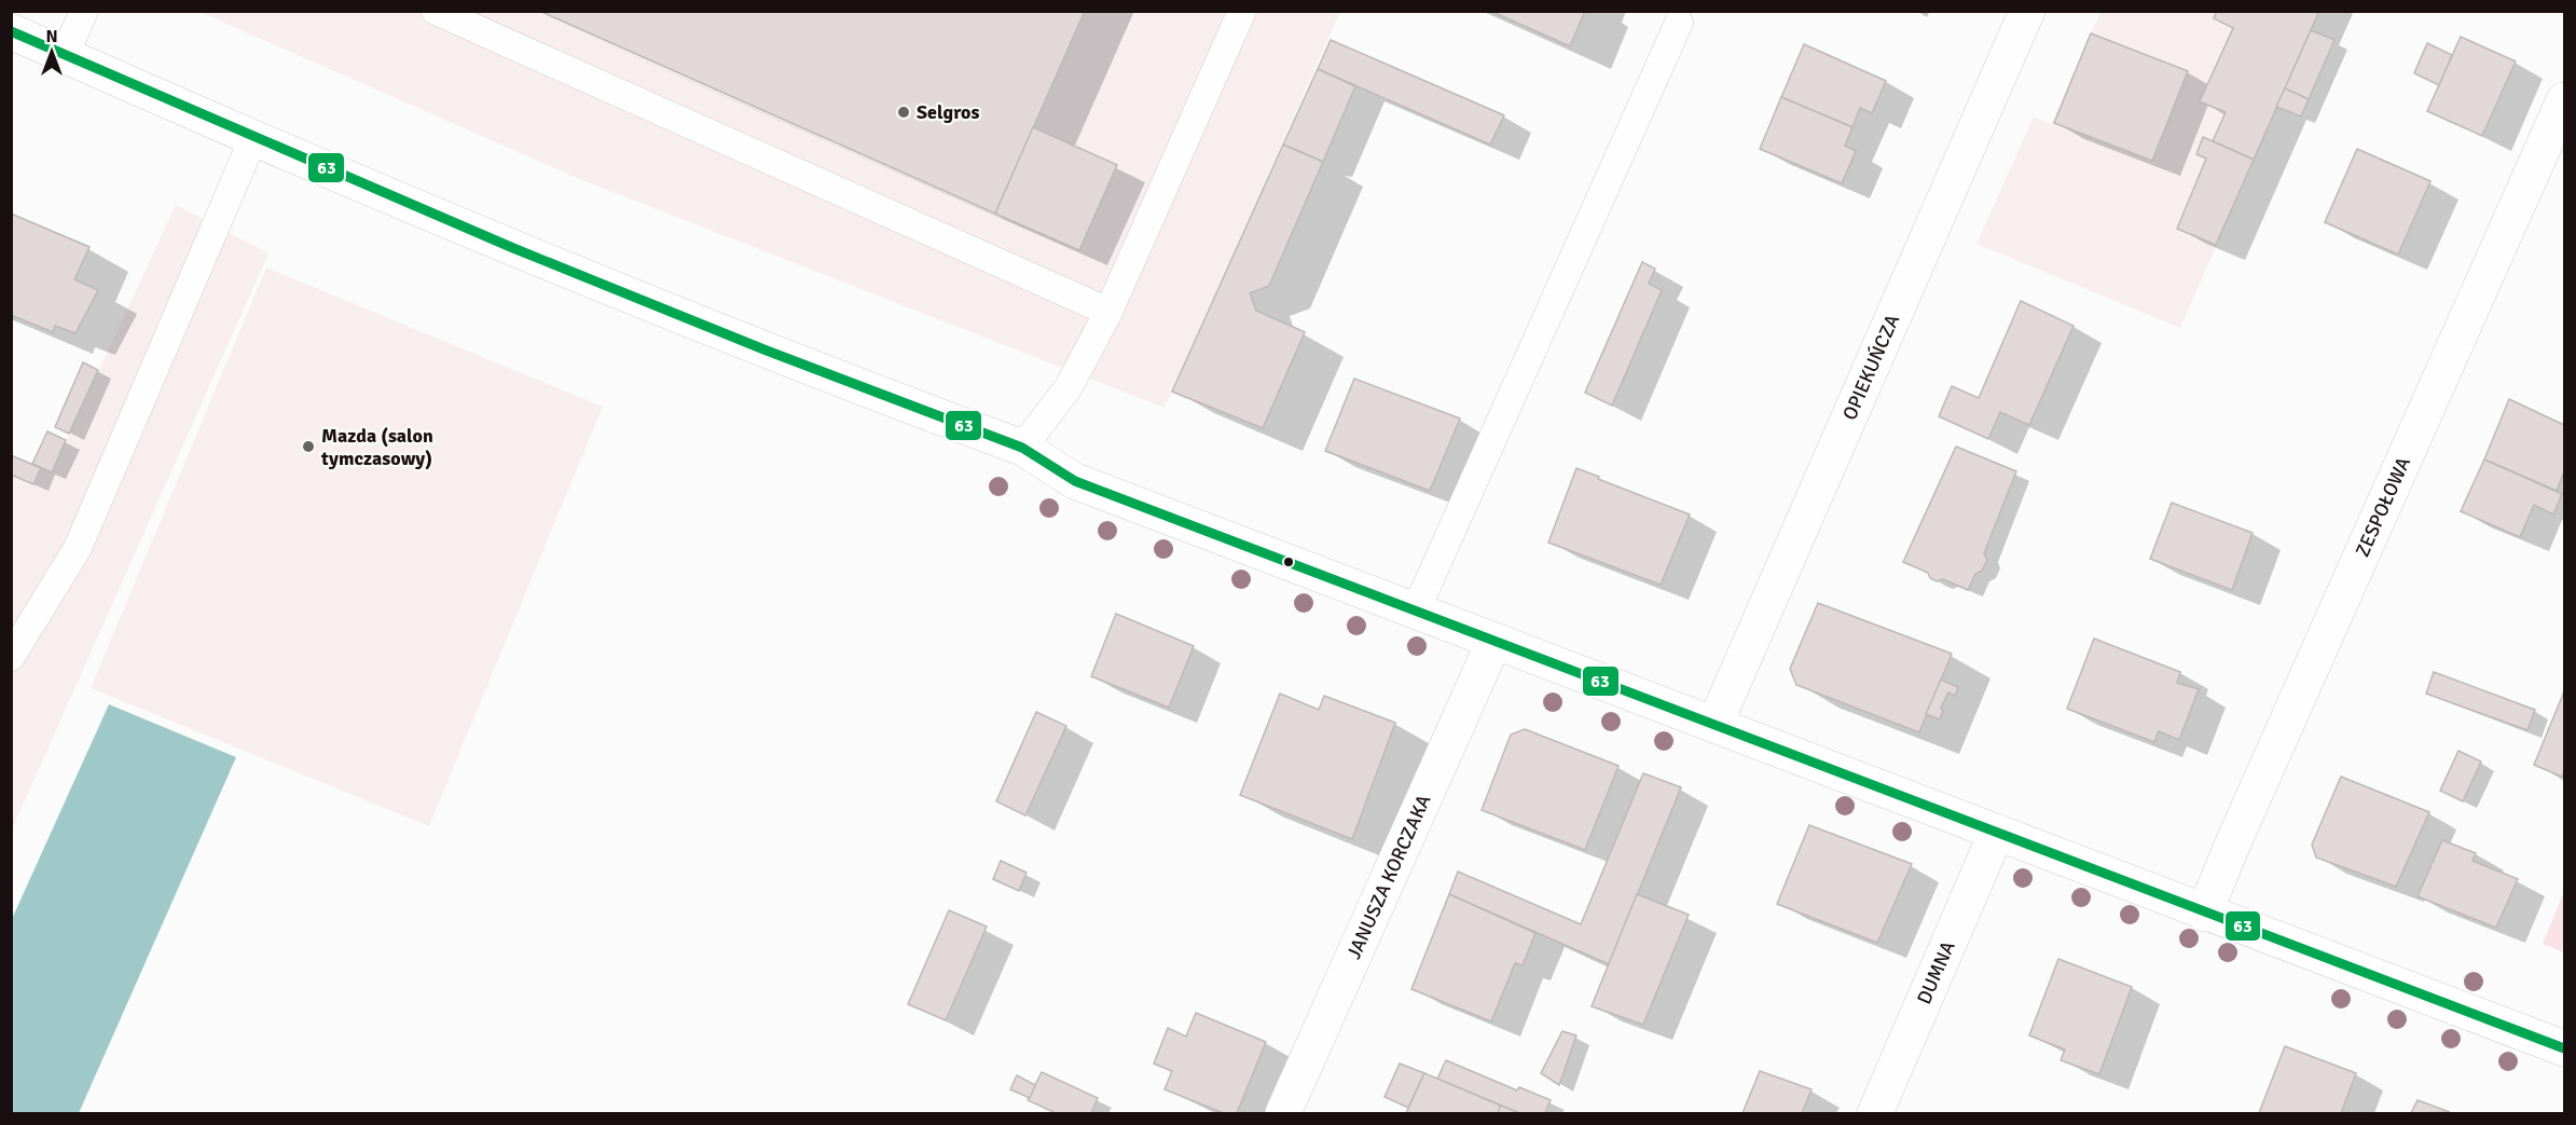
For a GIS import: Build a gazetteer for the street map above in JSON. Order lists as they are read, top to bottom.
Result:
{
  "streets": {
    "street": [
      "OPIEKUŃCZA",
      "ZESPOŁOWA",
      "JANUSZA KORCZAKA",
      "DUMNA"
    ]
  },
  "places": ["Selgros", "Mazda (salon tymczasowy)"],
  "lines": ["transit line 63"],
  "north": "top"
}
